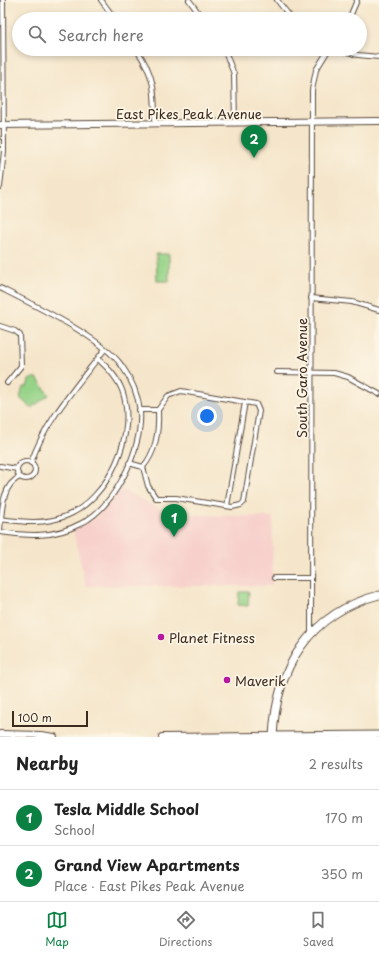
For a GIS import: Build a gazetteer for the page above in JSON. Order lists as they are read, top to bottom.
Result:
{
  "streets": {
    "main road": ["East Pikes Peak Avenue"],
    "street": ["South Garo Avenue"]
  },
  "crossings": [
    ["East Pikes Peak Avenue", "South Garo Avenue"]
  ],
  "places": ["Planet Fitness", "Maverik"],
  "scale_bar": "100 m",
  "page": {
    "search": "Search here",
    "pins": ["2", "1"],
    "scale": "100 m",
    "heading": ["Nearby", "2 results"],
    "list": [
      {
        "mark": "1",
        "name": "Tesla Middle School",
        "note": "School",
        "value": "170 m"
      },
      {
        "mark": "2",
        "name": "Grand View Apartments",
        "note": "Place · East Pikes Peak Avenue",
        "value": "350 m"
      }
    ],
    "nav": ["Map", "Directions", "Saved"]
  }
}
